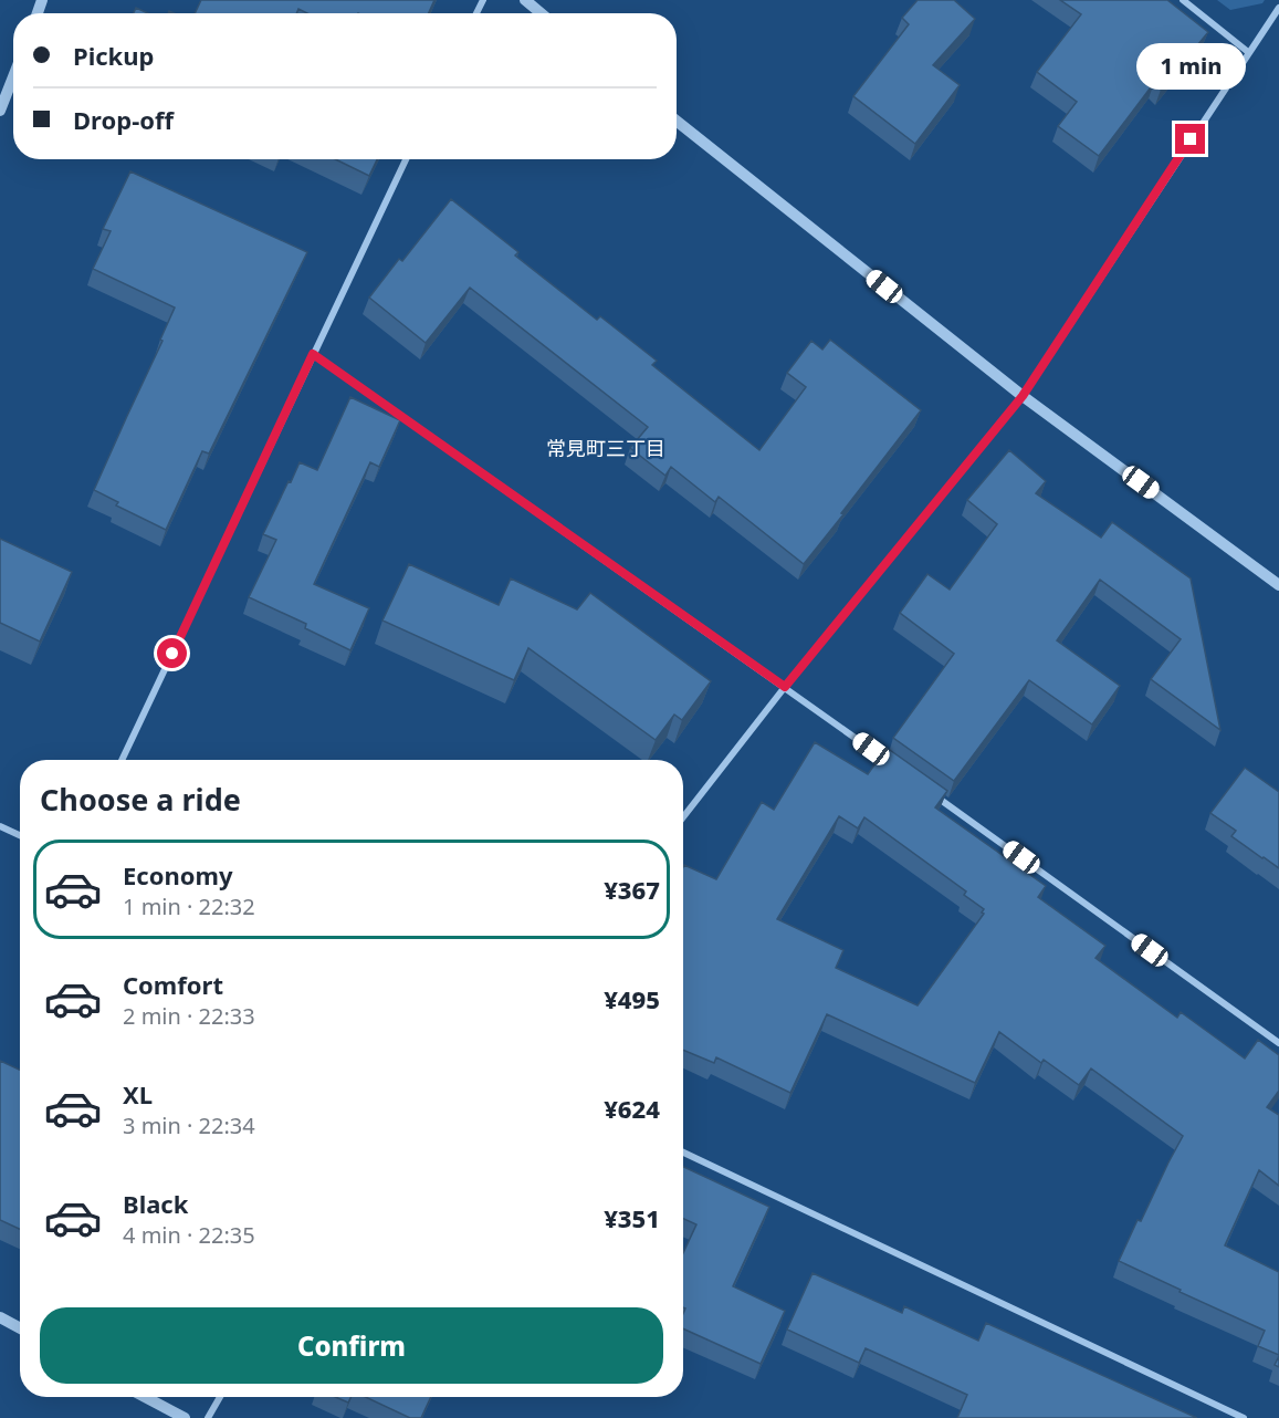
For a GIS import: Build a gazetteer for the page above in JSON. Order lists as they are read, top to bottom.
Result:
{
  "districts": ["常見町三丁目"],
  "page": {
    "banner": ["Pickup", "Drop-off"],
    "bubble": "1 min",
    "heading": "Choose a ride",
    "list": [
      {
        "name": "Economy",
        "note": "1 min · 22:32",
        "value": "¥367"
      },
      {
        "name": "Comfort",
        "note": "2 min · 22:33",
        "value": "¥495"
      },
      {
        "name": "XL",
        "note": "3 min · 22:34",
        "value": "¥624"
      },
      {
        "name": "Black",
        "note": "4 min · 22:35",
        "value": "¥351"
      }
    ],
    "buttons": "Confirm"
  }
}
